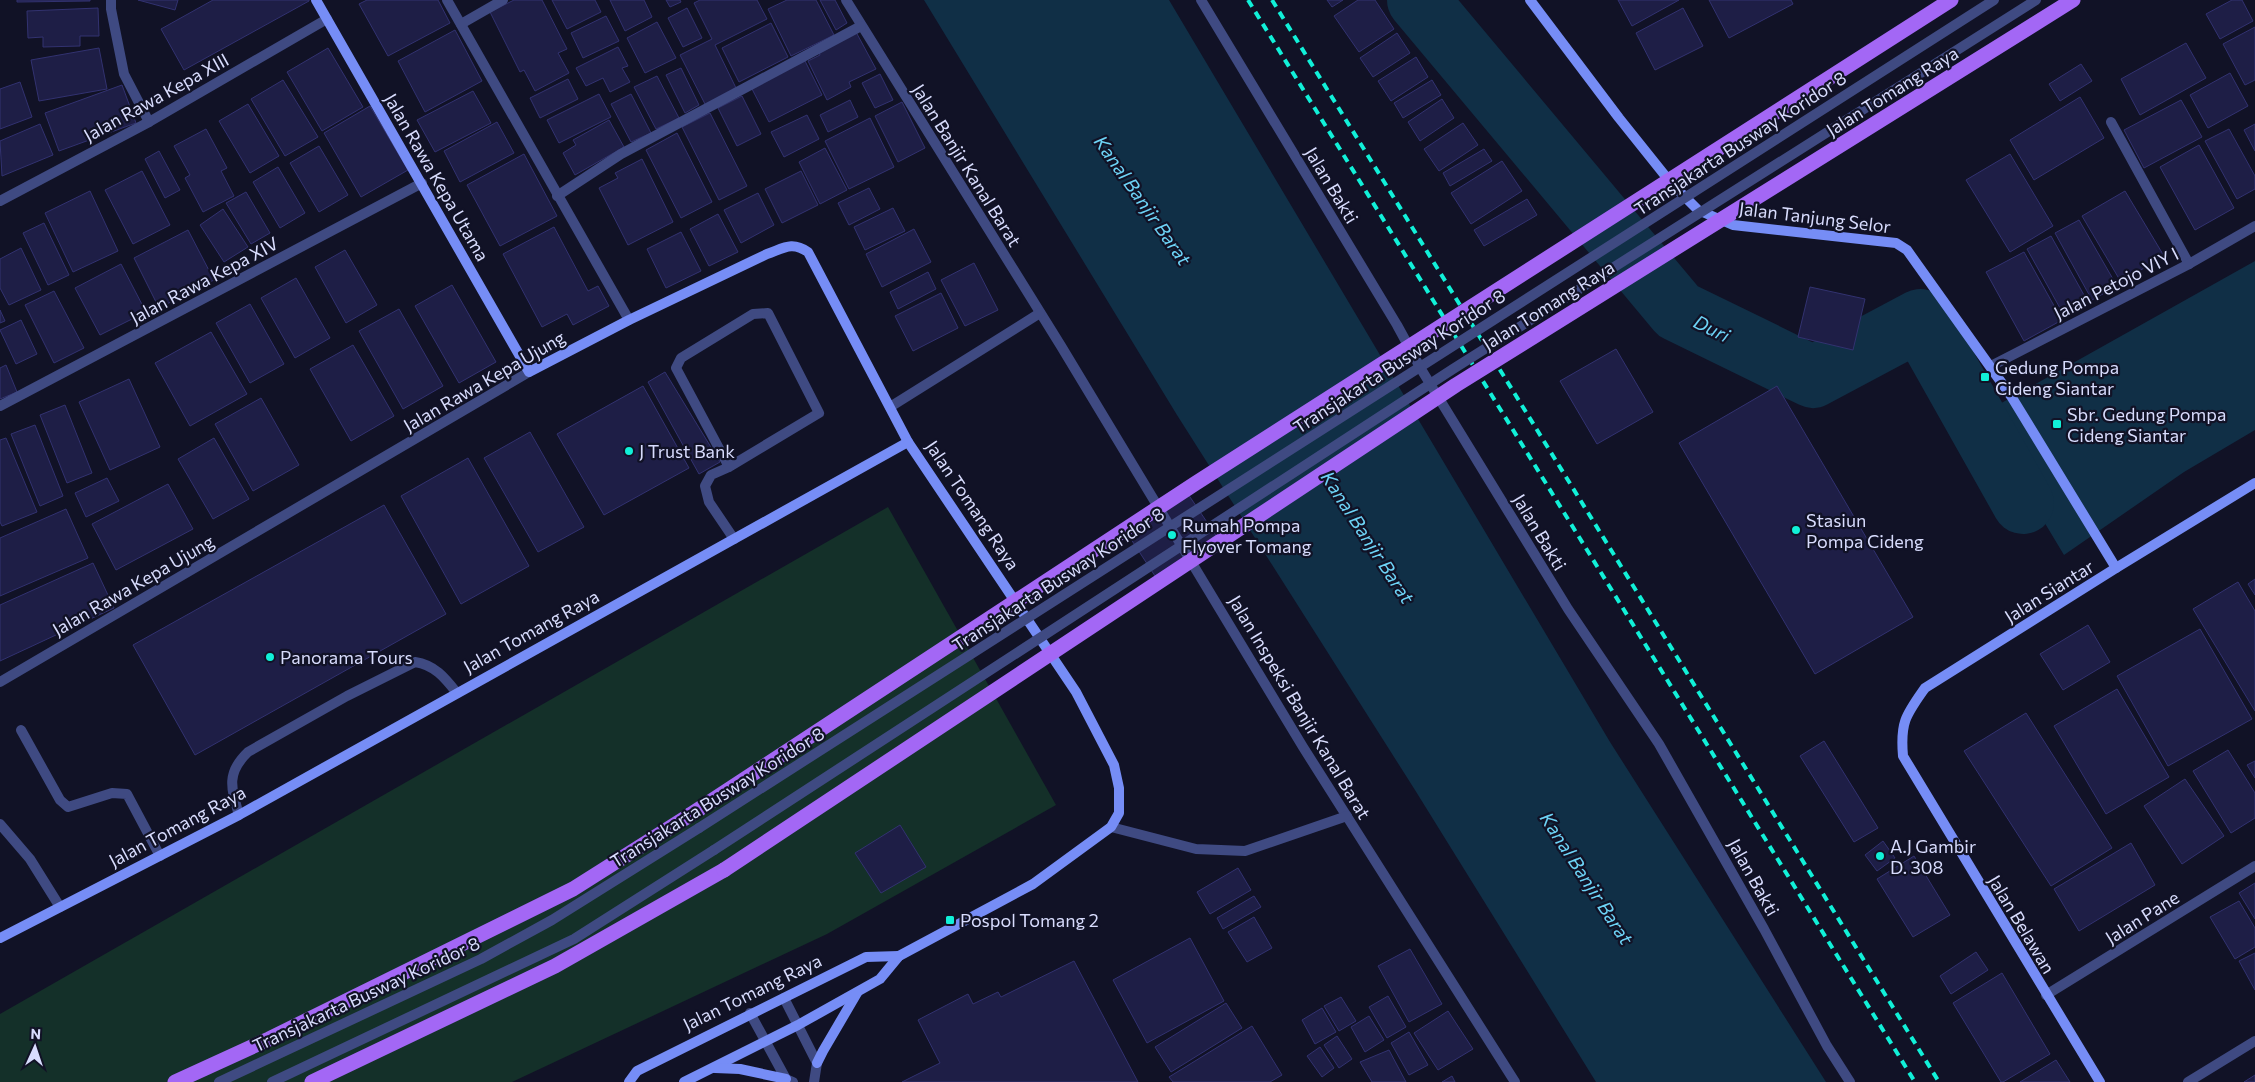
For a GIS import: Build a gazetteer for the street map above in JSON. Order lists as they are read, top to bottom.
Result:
{
  "streets": {
    "main road": ["Jalan Tomang Raya"],
    "street": [
      "Jalan Rawa Kepa XIII",
      "Transjakarta Busway Koridor 8",
      "Jalan Banjir Kanal Barat",
      "Jalan Rawa Kepa Utama",
      "Jalan Bakti",
      "Jalan Tanjung Selor",
      "Jalan Rawa Kepa XIV",
      "Jalan Petojo VIY I",
      "Jalan Rawa Kepa Ujung",
      "Jalan Siantar",
      "Jalan Inspeksi Banjir Kanal Barat",
      "Jalan Pane",
      "Jalan Belawan"
    ]
  },
  "crossings": [
    ["Jalan Tomang Raya", "Jalan Rawa Kepa Ujung"],
    ["Jalan Rawa Kepa XIII", "Jalan Rawa Kepa Utama"],
    ["Jalan Banjir Kanal Barat", "Jalan Inspeksi Banjir Kanal Barat"],
    ["Jalan Rawa Kepa Utama", "Jalan Rawa Kepa XIV"],
    ["Jalan Rawa Kepa Utama", "Jalan Rawa Kepa Ujung"],
    ["Jalan Tanjung Selor", "Jalan Petojo VIY I"],
    ["Jalan Tanjung Selor", "Jalan Siantar"],
    ["Jalan Siantar", "Jalan Belawan"],
    ["Jalan Pane", "Jalan Belawan"]
  ],
  "water": ["Kanal Banjir Barat", "Duri"],
  "places": {
    "transit": ["Gedung Pompa Cideng Siantar", "Sbr. Gedung Pompa Cideng Siantar", "Pospol Tomang 2"],
    "other": [
      "J Trust Bank",
      "Stasiun Pompa Cideng",
      "Rumah Pompa Flyover Tomang",
      "Panorama Tours",
      "A.J Gambir D. 308"
    ]
  },
  "north": "top"
}
